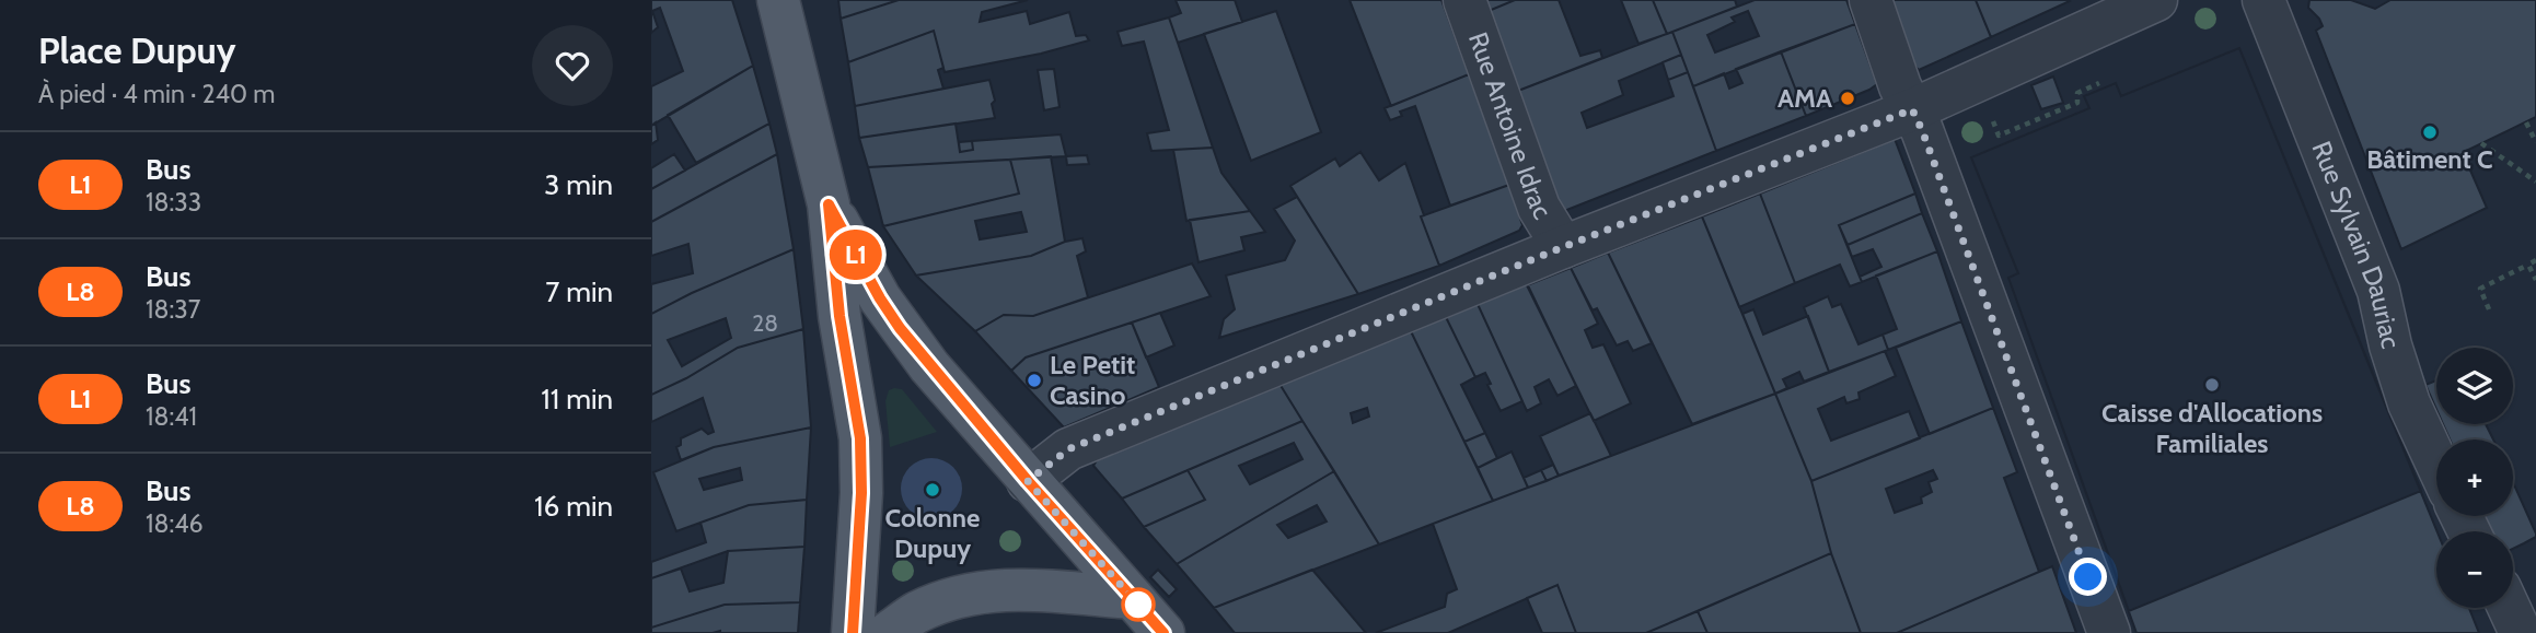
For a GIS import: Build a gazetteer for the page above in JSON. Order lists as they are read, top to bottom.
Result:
{
  "streets": {
    "street": ["Rue Antoine Idrac", "Rue Sylvain Dauriac"]
  },
  "places": [
    "AMA",
    "Bâtiment C",
    "Le Petit Casino",
    "Caisse d'Allocations Familiales",
    "Colonne Dupuy"
  ],
  "lines": ["bus line L1"],
  "house_numbers": ["28"],
  "page": {
    "heading": ["Place Dupuy", "À pied · 4 min · 240 m"],
    "on_map": "L1",
    "list": [
      {
        "mark": "L1",
        "name": "Bus",
        "note": "18:33",
        "value": "3 min"
      },
      {
        "mark": "L8",
        "name": "Bus",
        "note": "18:37",
        "value": "7 min"
      },
      {
        "mark": "L1",
        "name": "Bus",
        "note": "18:41",
        "value": "11 min"
      },
      {
        "mark": "L8",
        "name": "Bus",
        "note": "18:46",
        "value": "16 min"
      }
    ],
    "map_buttons": ["+", "−"]
  }
}
